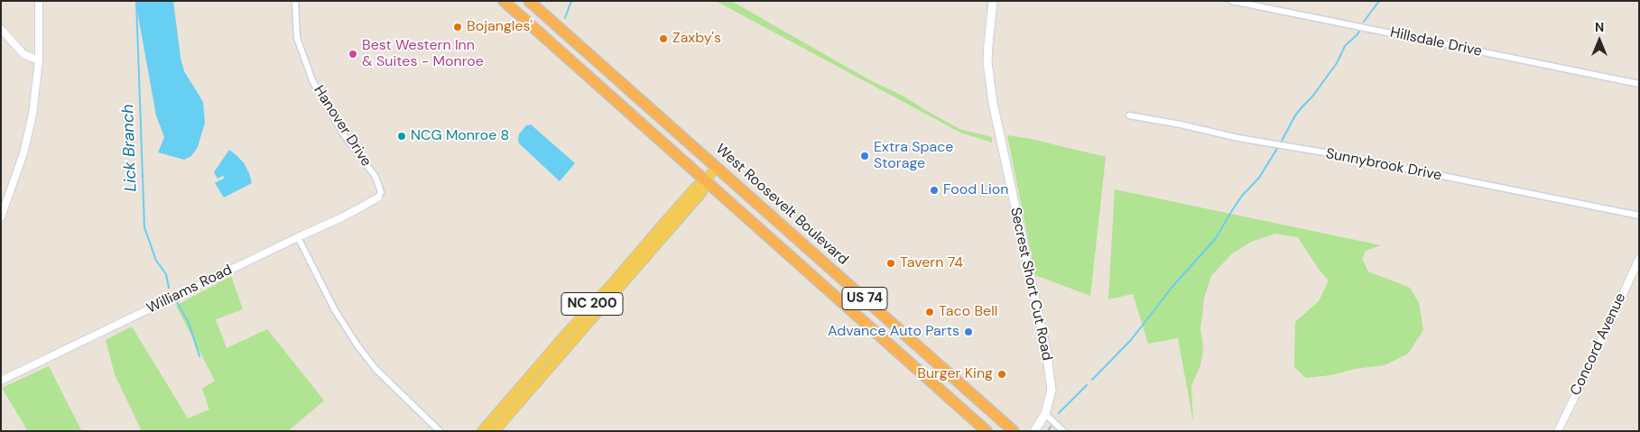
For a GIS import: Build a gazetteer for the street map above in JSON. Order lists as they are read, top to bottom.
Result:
{
  "streets": {
    "highway": ["West Roosevelt Boulevard", "US 74"],
    "main road": ["Secrest Short Cut Road", "NC 200"],
    "street": [
      "Hillsdale Drive",
      "Hanover Drive",
      "Sunnybrook Drive",
      "Williams Road",
      "Concord Avenue"
    ]
  },
  "crossings": [
    ["Hanover Drive", "Williams Road"],
    ["West Roosevelt Boulevard", "NC 200"],
    ["US 74", "NC 200"]
  ],
  "water": ["Lick Branch"],
  "places": [
    "Bojangles'",
    "Zaxby's",
    "Best Western Inn & Suites - Monroe",
    "NCG Monroe 8",
    "Extra Space Storage",
    "Food Lion",
    "Tavern 74",
    "Taco Bell",
    "Advance Auto Parts",
    "Burger King"
  ],
  "north": "top"
}
